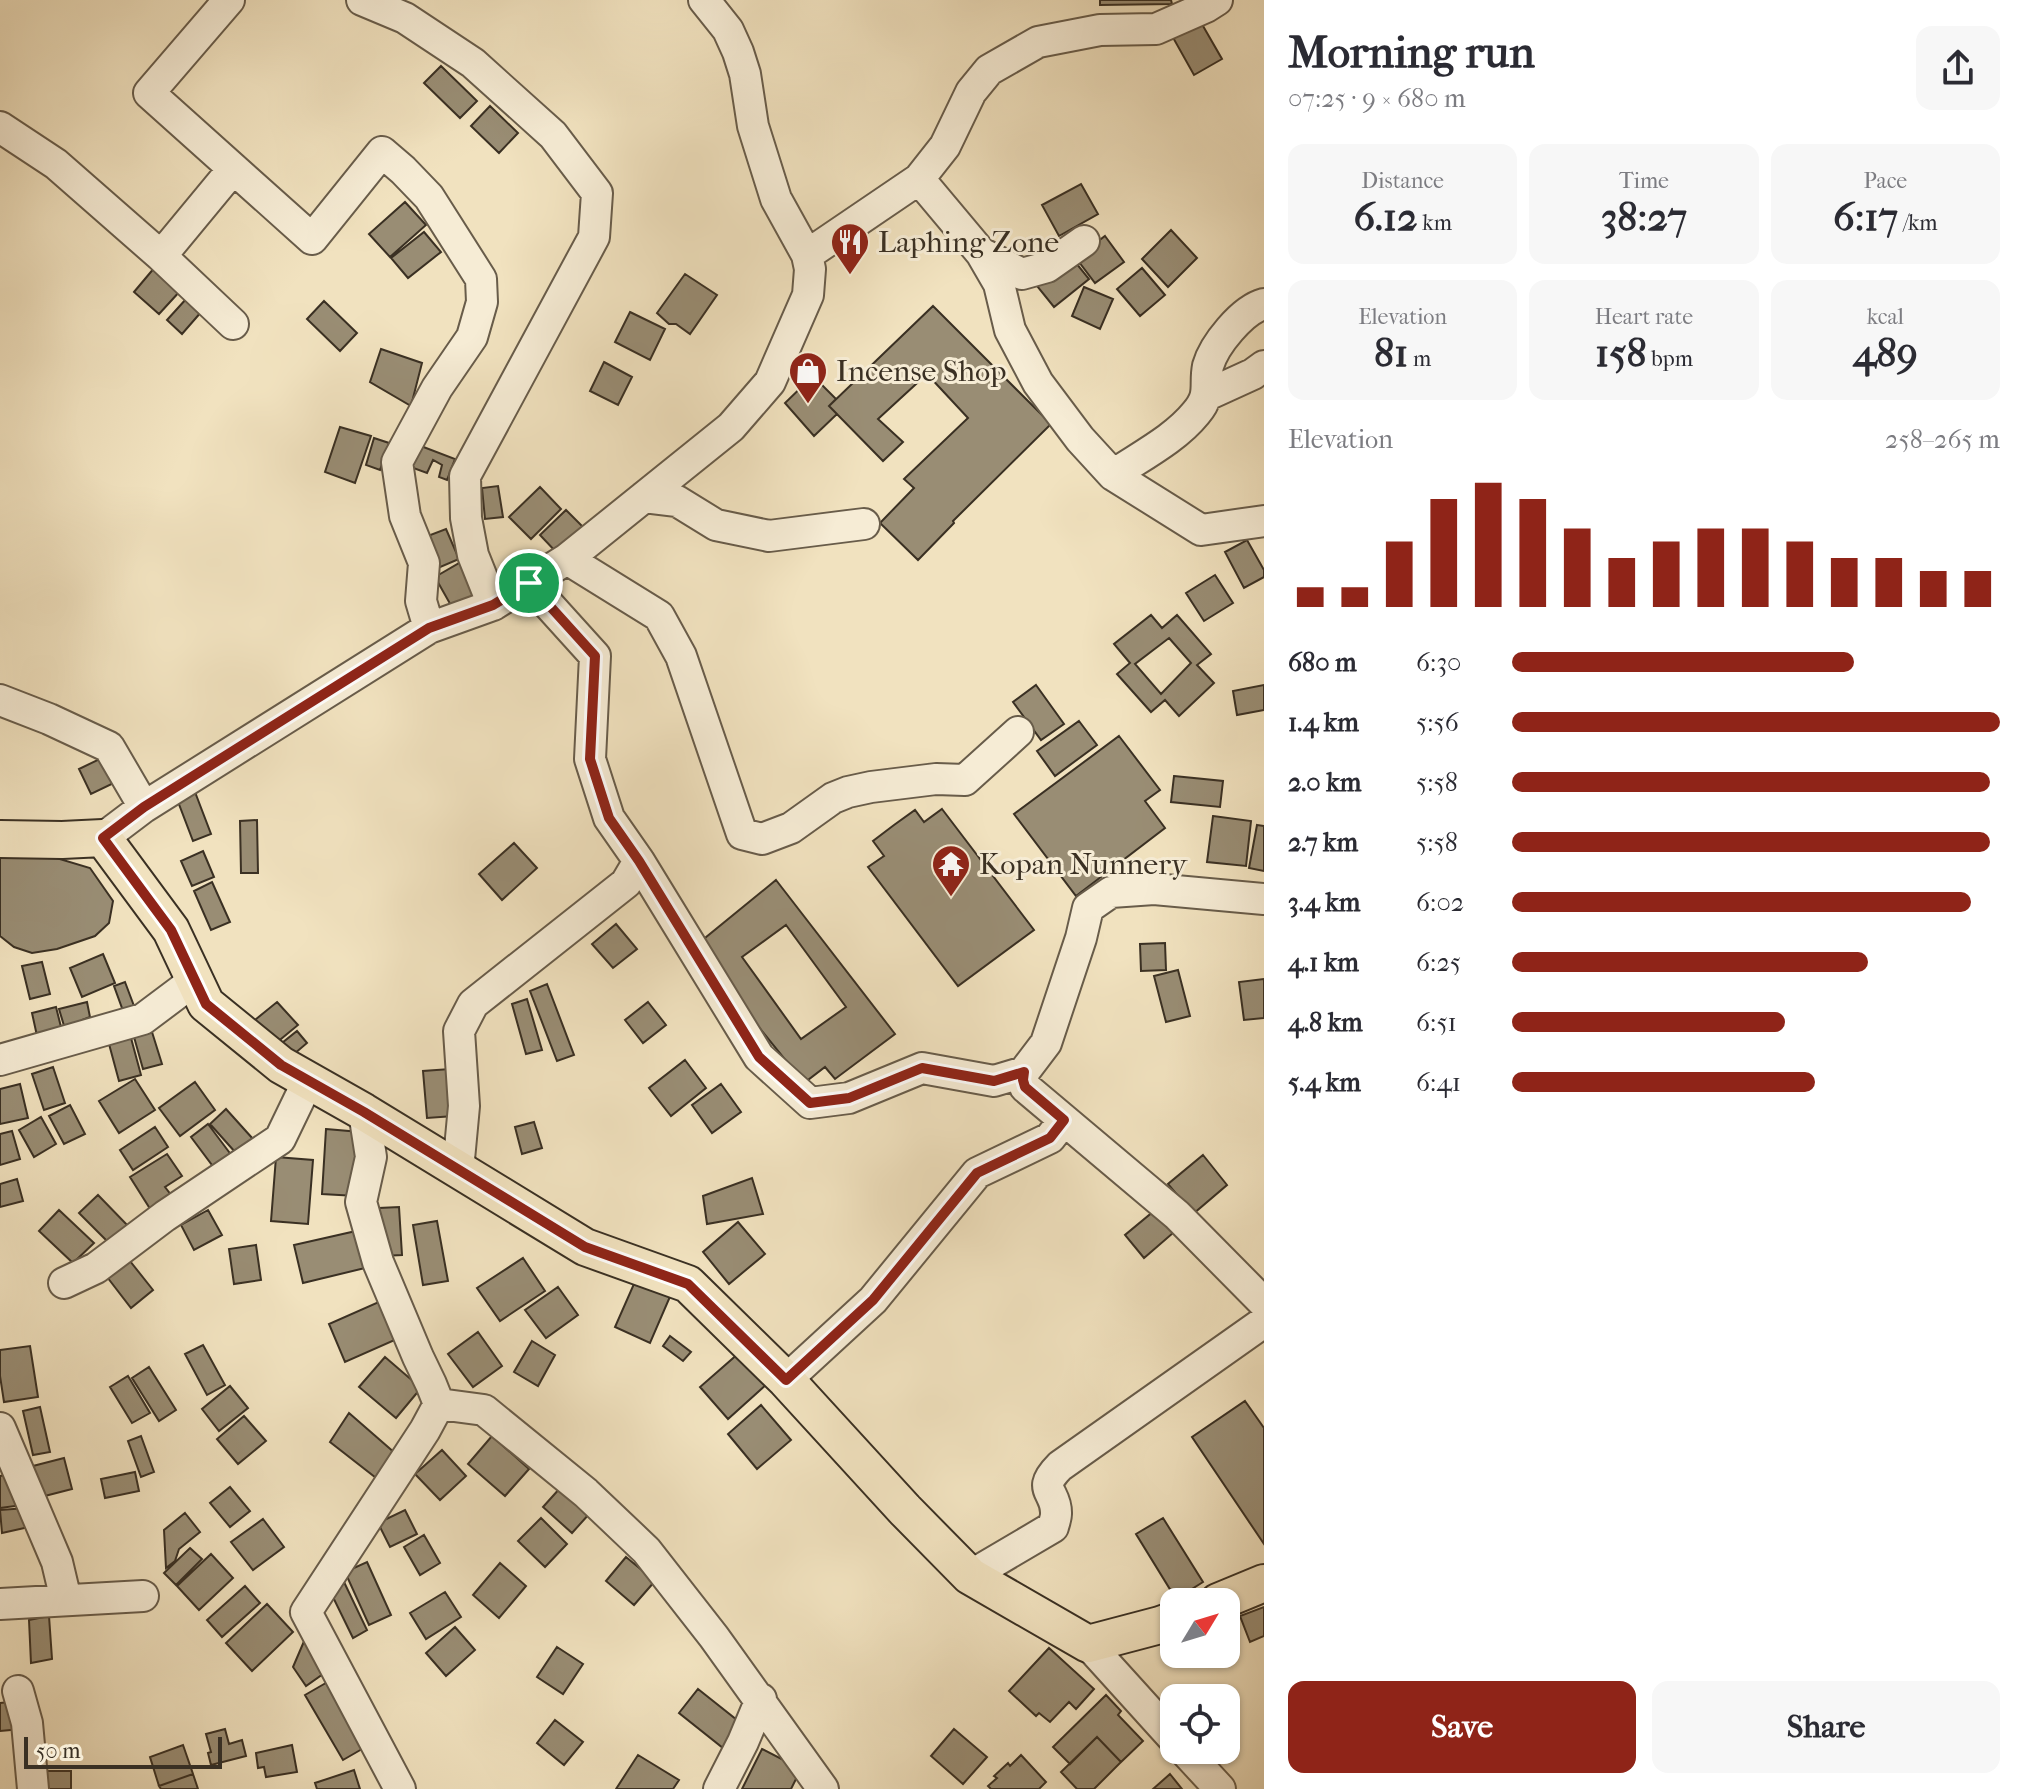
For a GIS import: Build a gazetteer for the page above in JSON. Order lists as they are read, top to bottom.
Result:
{
  "places": {
    "restaurant": ["Laphing Zone"],
    "shop": ["Incense Shop"],
    "temple": ["Kopan Nunnery"]
  },
  "scale_bar": "50 m",
  "north": "top right",
  "page": {
    "heading": ["Morning run", "07:25 · 9 × 680 m"],
    "stats": [
      ["Distance", "6.12 km"],
      ["Time", "38:27"],
      ["Pace", "6:17 /km"],
      ["Elevation", "81 m"],
      ["Heart rate", "158 bpm"],
      ["kcal", "489"]
    ],
    "chart": ["Elevation", "258–265 m"],
    "list": [
      {
        "name": "680 m",
        "note": "6:30"
      },
      {
        "name": "1.4 km",
        "note": "5:56"
      },
      {
        "name": "2.0 km",
        "note": "5:58"
      },
      {
        "name": "2.7 km",
        "note": "5:58"
      },
      {
        "name": "3.4 km",
        "note": "6:02"
      },
      {
        "name": "4.1 km",
        "note": "6:25"
      },
      {
        "name": "4.8 km",
        "note": "6:51"
      },
      {
        "name": "5.4 km",
        "note": "6:41"
      }
    ],
    "buttons": ["Save", "Share"],
    "scale": "50 m"
  }
}
